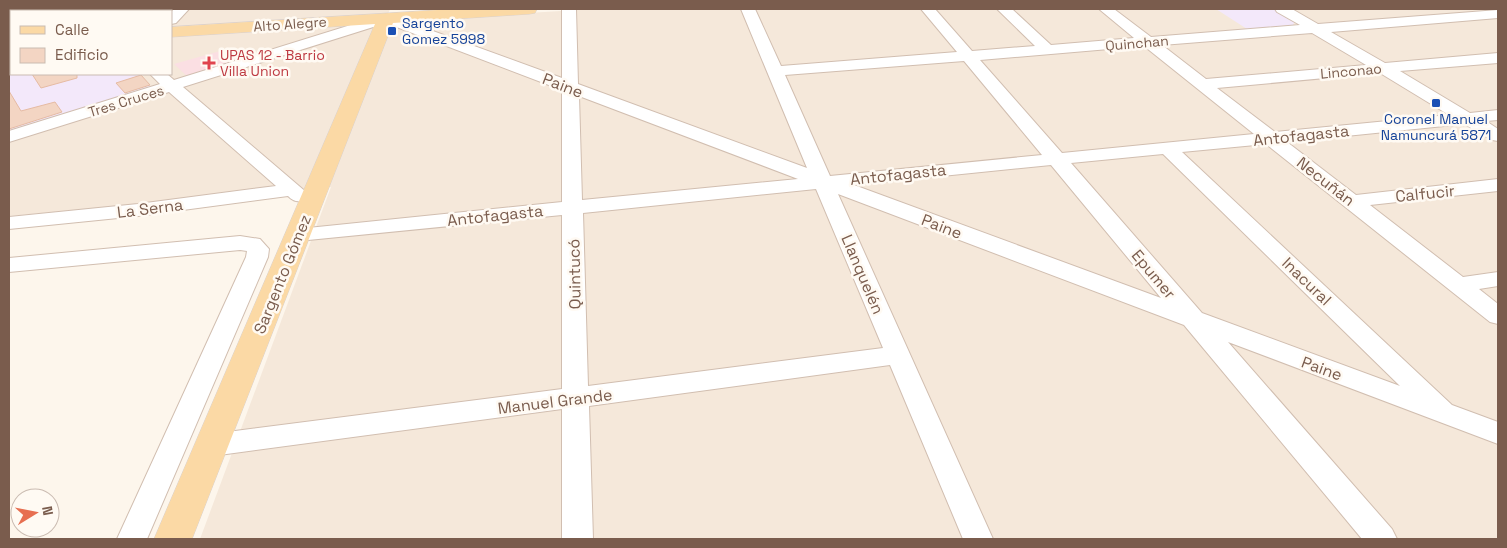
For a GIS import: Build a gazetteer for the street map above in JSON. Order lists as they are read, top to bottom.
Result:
{
  "streets": {
    "main road": ["Alto Alegre", "Sargento Gómez"],
    "street": [
      "Quinchan",
      "Linconao",
      "Paine",
      "Tres Cruces",
      "Antofagasta",
      "Necuñán",
      "Calfucir",
      "La Serna",
      "Quintucó",
      "Llanquelén",
      "Epumer",
      "Inacural",
      "Manuel Grande"
    ]
  },
  "crossings": [
    ["Alto Alegre", "Paine"],
    ["Alto Alegre", "Tres Cruces"],
    ["Alto Alegre", "Sargento Gómez"],
    ["Quinchan", "Necuñán"],
    ["Quinchan", "Llanquelén"],
    ["Quinchan", "Epumer"],
    ["Linconao", "Necuñán"],
    ["Paine", "Tres Cruces"],
    ["Paine", "Antofagasta"],
    ["Paine", "Sargento Gómez"],
    ["Paine", "Quintucó"],
    ["Paine", "Llanquelén"],
    ["Paine", "Epumer"],
    ["Paine", "Inacural"],
    ["Tres Cruces", "Sargento Gómez"],
    ["Antofagasta", "Necuñán"],
    ["Antofagasta", "Sargento Gómez"],
    ["Antofagasta", "Quintucó"],
    ["Antofagasta", "Llanquelén"],
    ["Antofagasta", "Epumer"],
    ["Antofagasta", "Inacural"],
    ["Necuñán", "Calfucir"],
    ["La Serna", "Sargento Gómez"],
    ["Sargento Gómez", "Manuel Grande"],
    ["Quintucó", "Manuel Grande"],
    ["Llanquelén", "Manuel Grande"]
  ],
  "places": {
    "transit": ["Sargento Gomez 5998", "Coronel Manuel Namuncurá 5871"],
    "health": ["UPAS 12 - Barrio Villa Union"]
  },
  "legend": ["Calle", "Edificio"],
  "north": "right"
}
